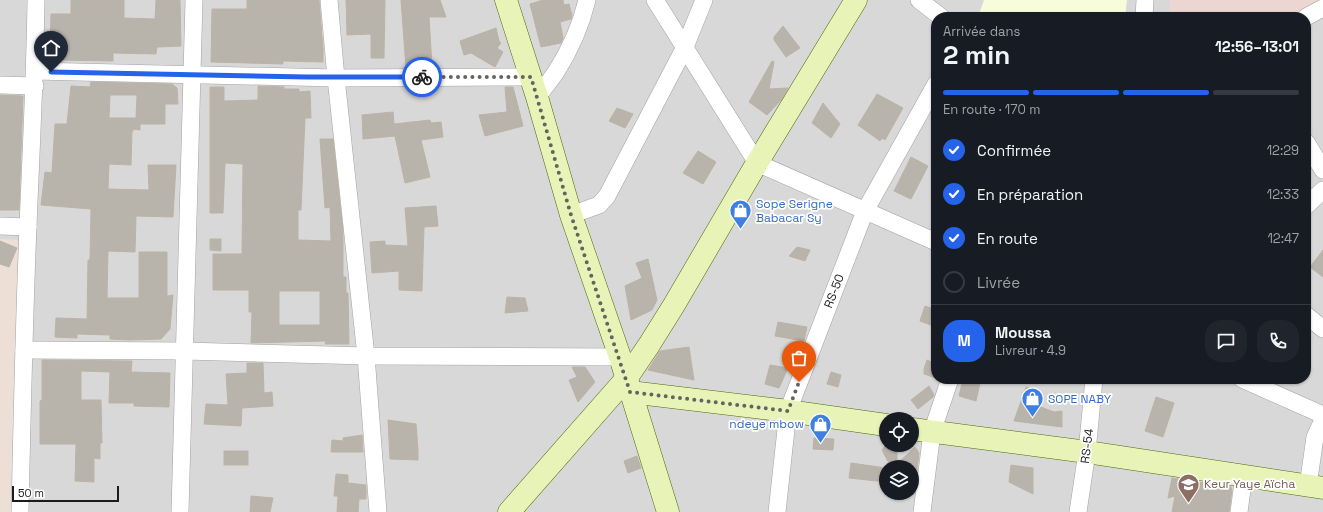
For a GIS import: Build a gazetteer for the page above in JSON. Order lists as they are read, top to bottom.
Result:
{
  "streets": {
    "street": ["RS-50", "RS-54"]
  },
  "places": {
    "shop": ["Sope Serigne Babacar Sy", "SOPE NABY", "ndeye mbow"],
    "school or university": ["Keur Yaye Aïcha"]
  },
  "scale_bar": "50 m",
  "page": {
    "heading": ["2 min", "Arrivée dans", "12:56–13:01"],
    "panel": ["Moussa", "Livreur · 4.9"],
    "bar": "En route · 170 m",
    "list": [
      ["Confirmée", "12:29"],
      ["En préparation", "12:33"],
      ["En route", "12:47"],
      "Livrée"
    ],
    "round": "M",
    "scale": "50 m"
  }
}
